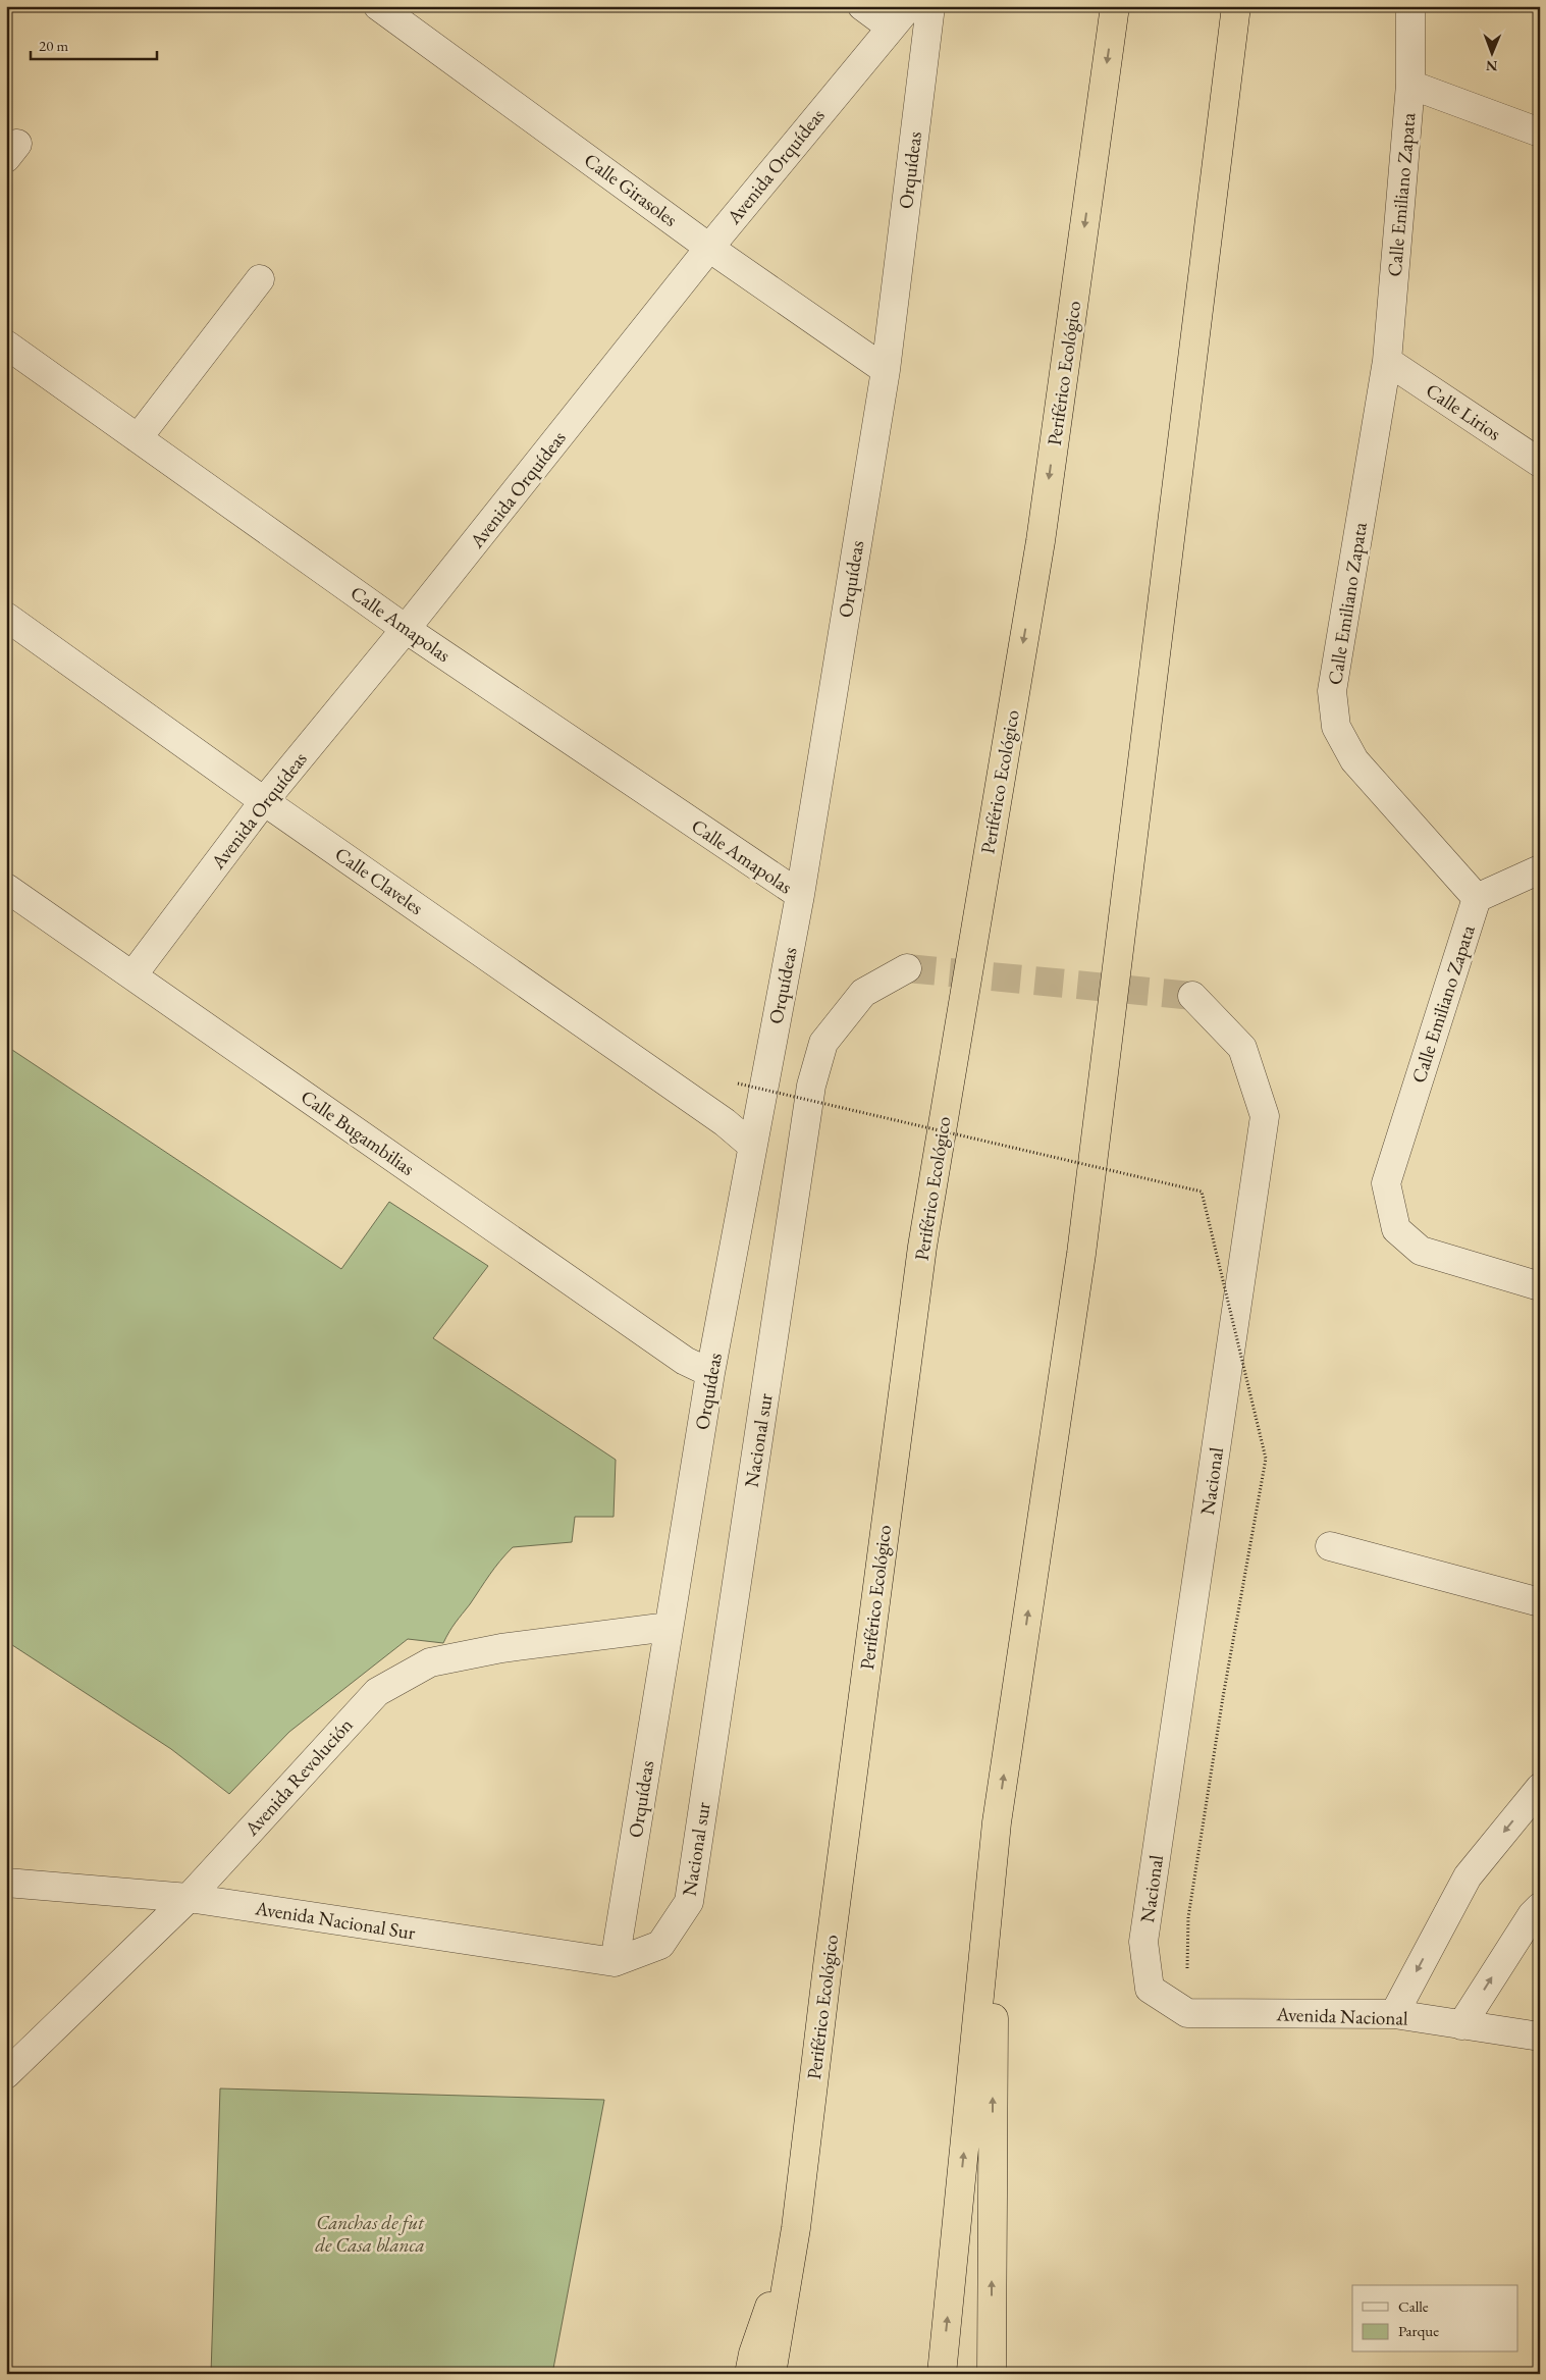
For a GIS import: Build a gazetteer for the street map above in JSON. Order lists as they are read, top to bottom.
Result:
{
  "streets": {
    "highway": ["Periférico Ecológico"],
    "street": [
      "Avenida Orquídeas",
      "Orquídeas",
      "Calle Girasoles",
      "Calle Emiliano Zapata",
      "Calle Lirios",
      "Calle Amapolas",
      "Calle Claveles",
      "Calle Bugambilias",
      "Nacional sur",
      "Nacional",
      "Avenida Revolución",
      "Avenida Nacional Sur",
      "Avenida Nacional"
    ]
  },
  "crossings": [
    ["Avenida Orquídeas", "Calle Girasoles"],
    ["Avenida Orquídeas", "Calle Amapolas"],
    ["Avenida Orquídeas", "Calle Claveles"],
    ["Avenida Orquídeas", "Calle Bugambilias"],
    ["Orquídeas", "Calle Girasoles"],
    ["Orquídeas", "Calle Amapolas"],
    ["Orquídeas", "Calle Claveles"],
    ["Orquídeas", "Calle Bugambilias"],
    ["Orquídeas", "Avenida Revolución"],
    ["Orquídeas", "Avenida Nacional Sur"],
    ["Calle Emiliano Zapata", "Calle Lirios"],
    ["Nacional sur", "Avenida Nacional Sur"],
    ["Nacional", "Avenida Nacional"],
    ["Avenida Revolución", "Avenida Nacional Sur"]
  ],
  "parks": ["Canchas de fut de Casa blanca"],
  "legend": ["Calle", "Parque"],
  "scale_bar": "20 m",
  "north": "bottom"
}
